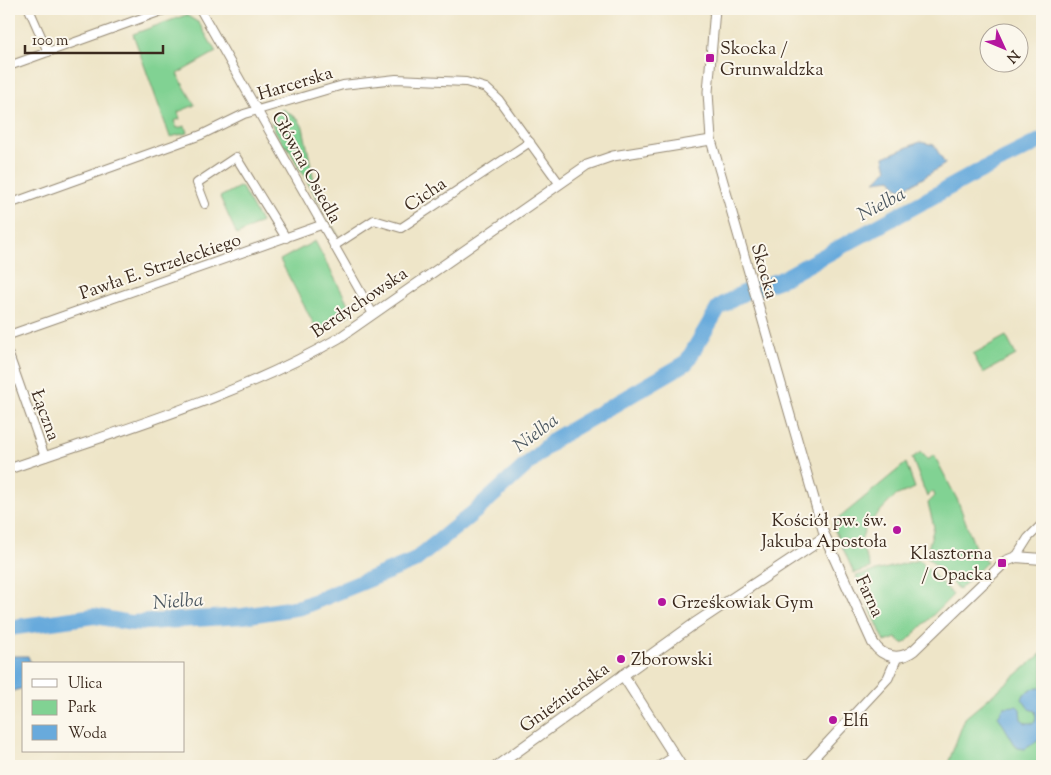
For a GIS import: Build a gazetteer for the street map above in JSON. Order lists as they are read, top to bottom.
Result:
{
  "streets": {
    "main road": ["Farna", "Gnieźnieńska"],
    "street": [
      "Harcerska",
      "Główna Osiedla",
      "Cicha",
      "Pawła E. Strzeleckiego",
      "Skocka",
      "Berdychowska",
      "Łączna"
    ]
  },
  "crossings": [
    ["Harcerska", "Główna Osiedla"],
    ["Harcerska", "Cicha"],
    ["Harcerska", "Berdychowska"],
    ["Główna Osiedla", "Cicha"],
    ["Główna Osiedla", "Pawła E. Strzeleckiego"],
    ["Główna Osiedla", "Berdychowska"],
    ["Skocka", "Berdychowska"],
    ["Skocka", "Farna"],
    ["Skocka", "Gnieźnieńska"],
    ["Berdychowska", "Łączna"],
    ["Farna", "Gnieźnieńska"]
  ],
  "water": ["Nielba"],
  "places": {
    "transit": ["Skocka / Grunwaldzka", "Klasztorna / Opacka"],
    "other": [
      "Kościół pw. św. Jakuba Apostoła",
      "Grześkowiak Gym",
      "Zborowski",
      "Elfi"
    ]
  },
  "legend": ["Ulica", "Park", "Woda"],
  "scale_bar": "100 m",
  "north": "bottom right"
}
